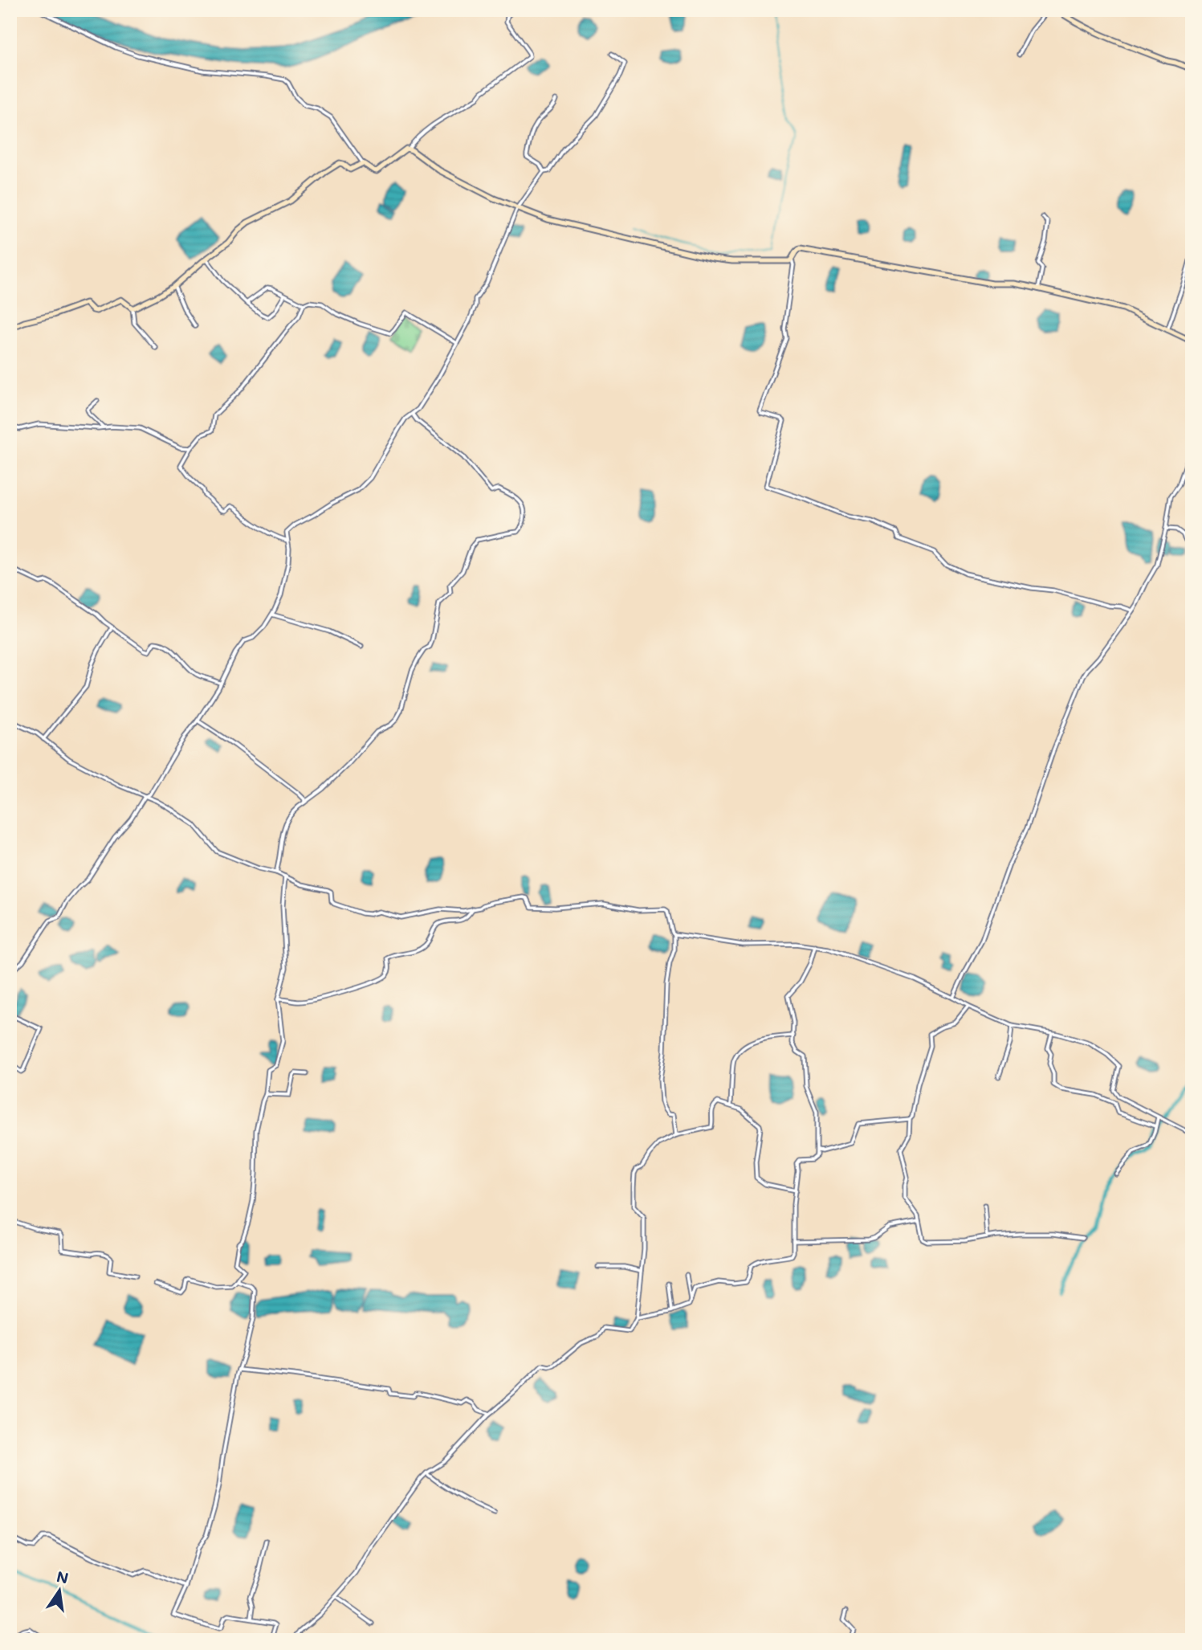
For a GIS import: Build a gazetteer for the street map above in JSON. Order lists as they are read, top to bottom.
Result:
{
  "north": "top"
}
